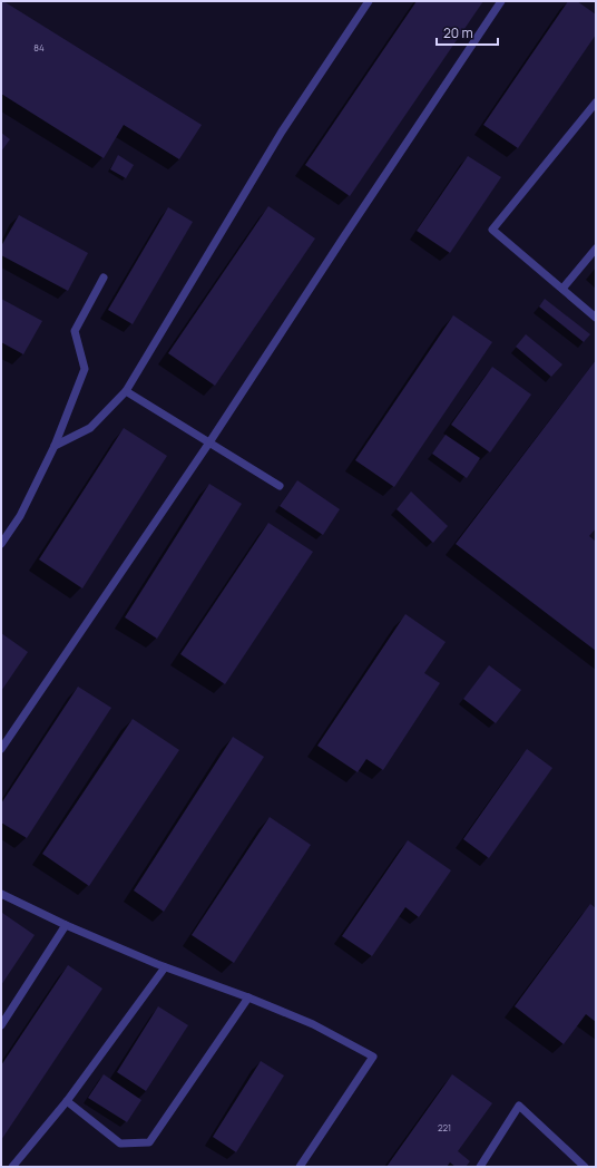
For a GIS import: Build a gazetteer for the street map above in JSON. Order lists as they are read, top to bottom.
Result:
{
  "house_numbers": ["84", "221"],
  "scale_bar": "20 m"
}
